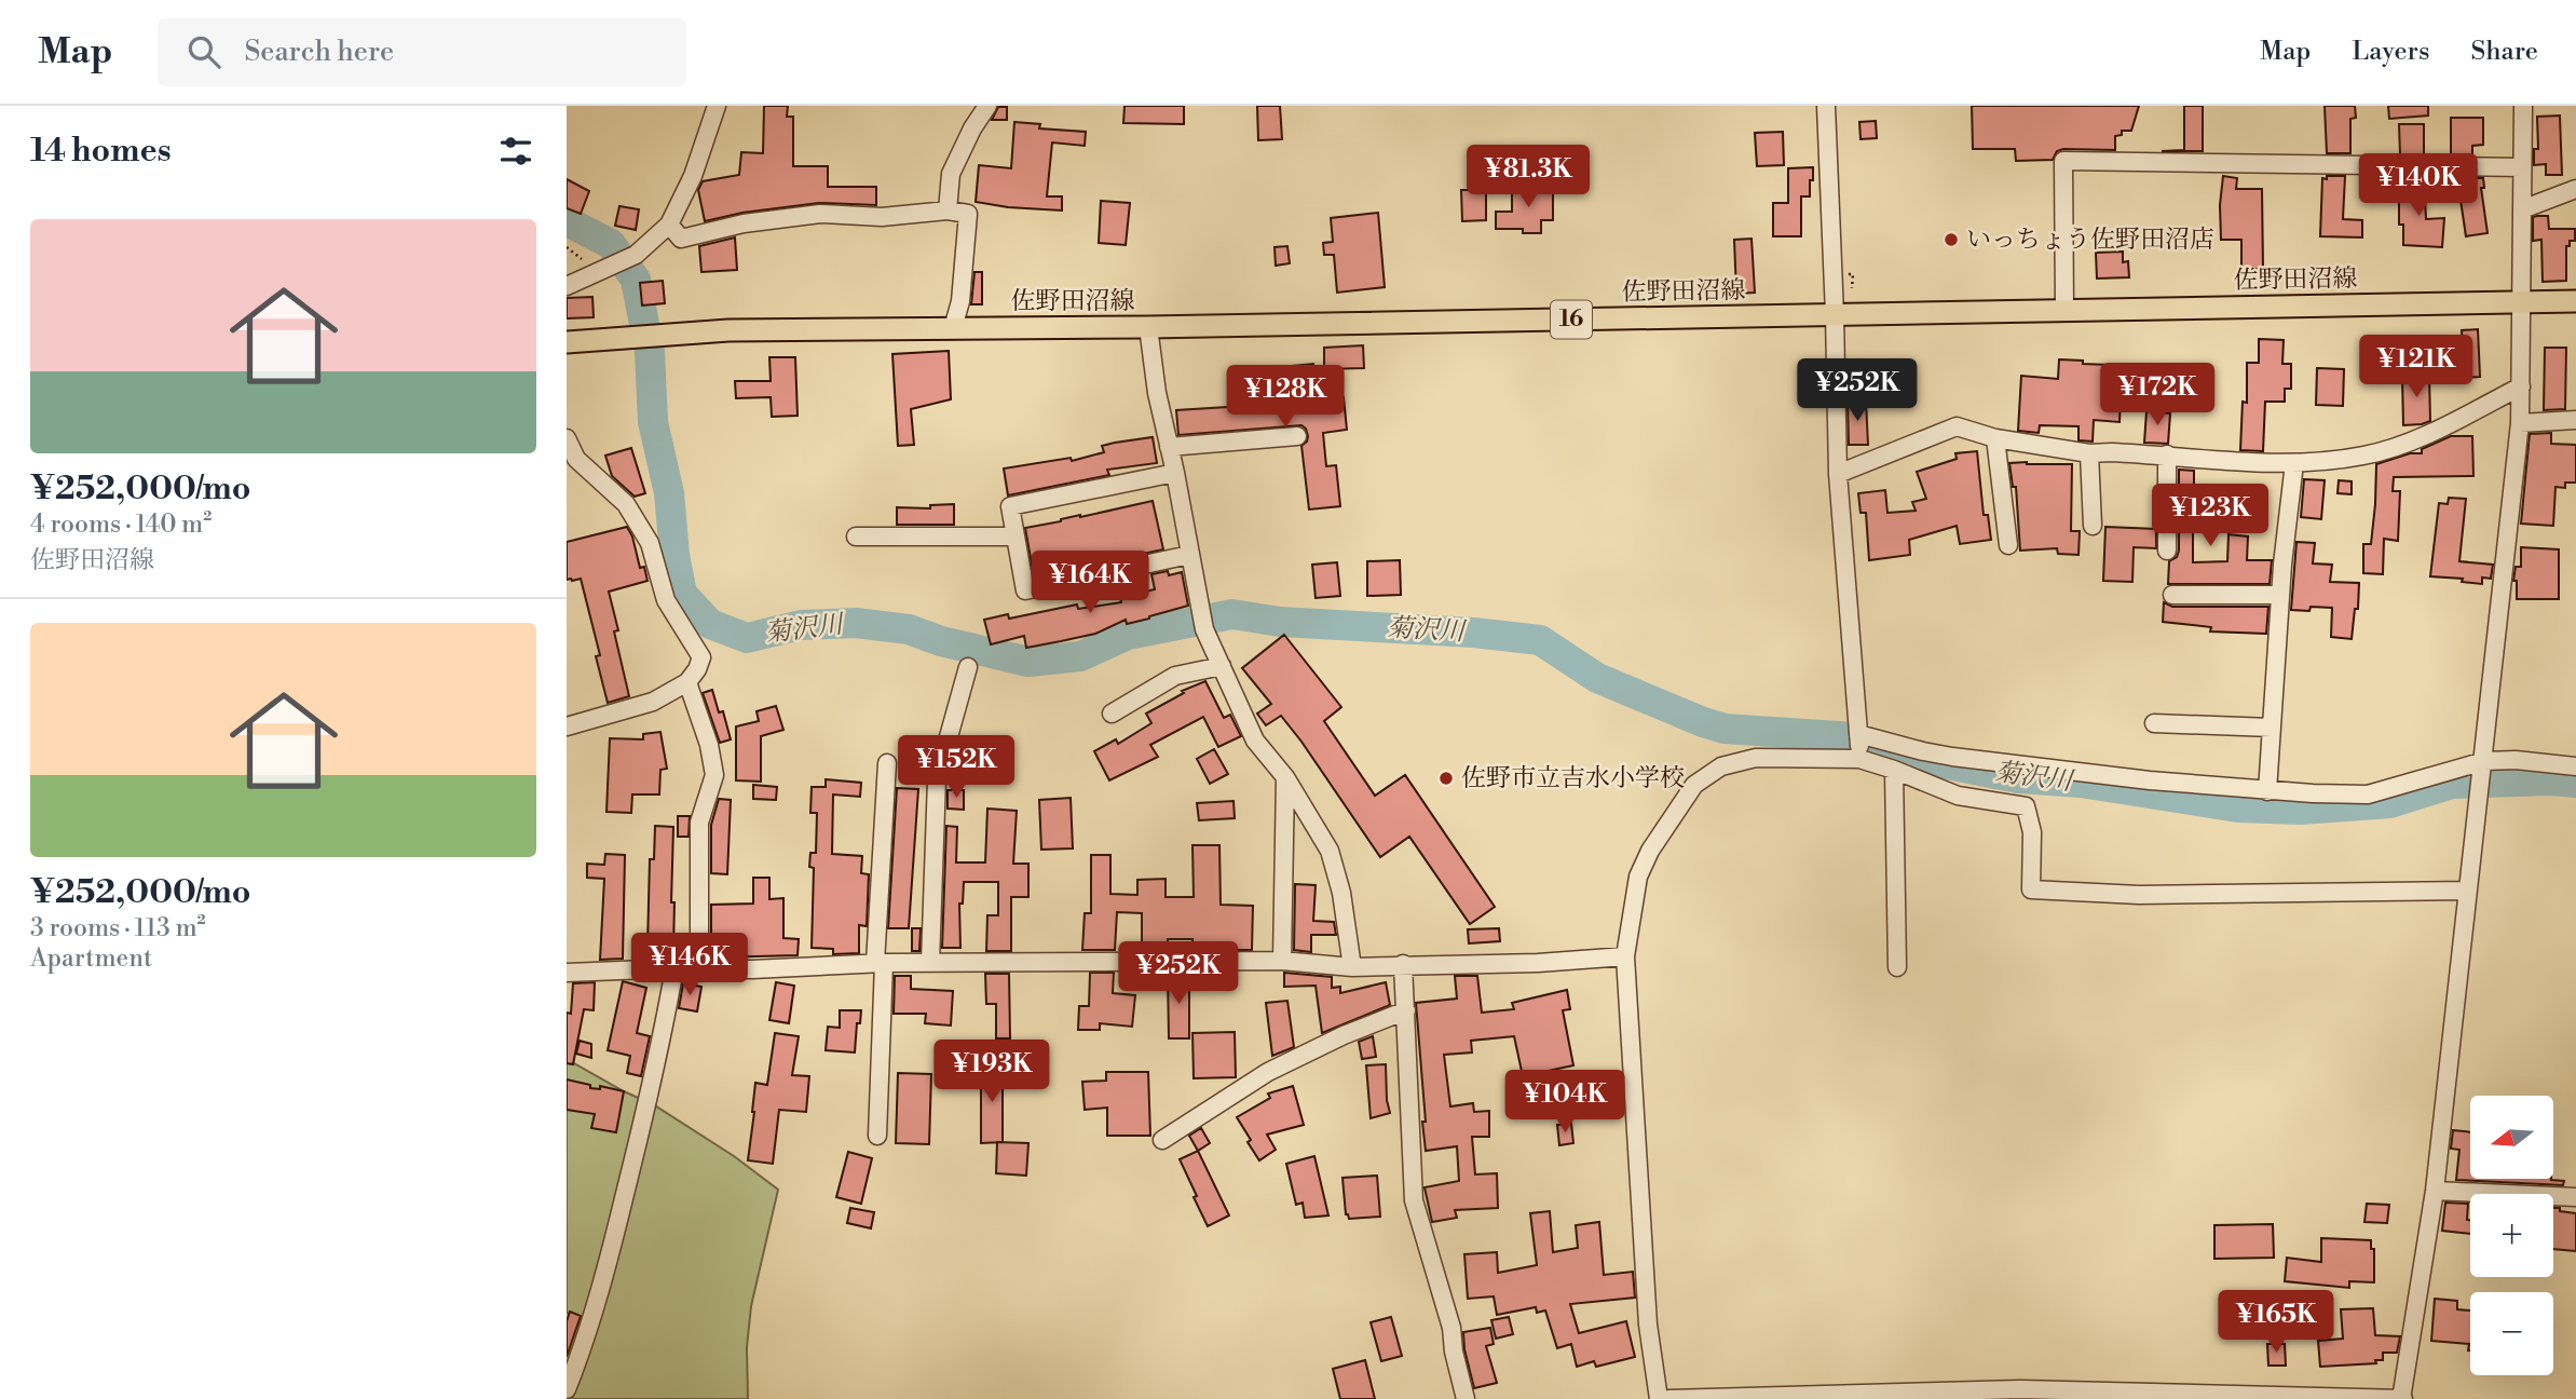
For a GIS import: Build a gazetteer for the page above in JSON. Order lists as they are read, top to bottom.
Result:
{
  "streets": {
    "main road": ["佐野田沼線", "16"]
  },
  "water": ["菊沢川"],
  "places": ["いっちょう佐野田沼店", "佐野市立吉水小学校"],
  "north": "left",
  "page": {
    "header": "Map",
    "search": "Search here",
    "nav": ["Map", "Layers", "Share"],
    "heading": "14 homes",
    "price": [
      "¥81.3K",
      "¥140K",
      "¥121K",
      "¥252K",
      "¥172K",
      "¥128K",
      "¥123K",
      "¥164K",
      "¥152K",
      "¥146K",
      "¥252K",
      "¥193K",
      "¥104K",
      "¥165K"
    ],
    "list": [
      {
        "name": "¥252,000/mo",
        "note": "4 rooms · 140 m² · 佐野田沼線"
      },
      {
        "name": "¥252,000/mo",
        "note": "3 rooms · 113 m² · Apartment"
      }
    ],
    "map_buttons": ["+", "−"]
  }
}
